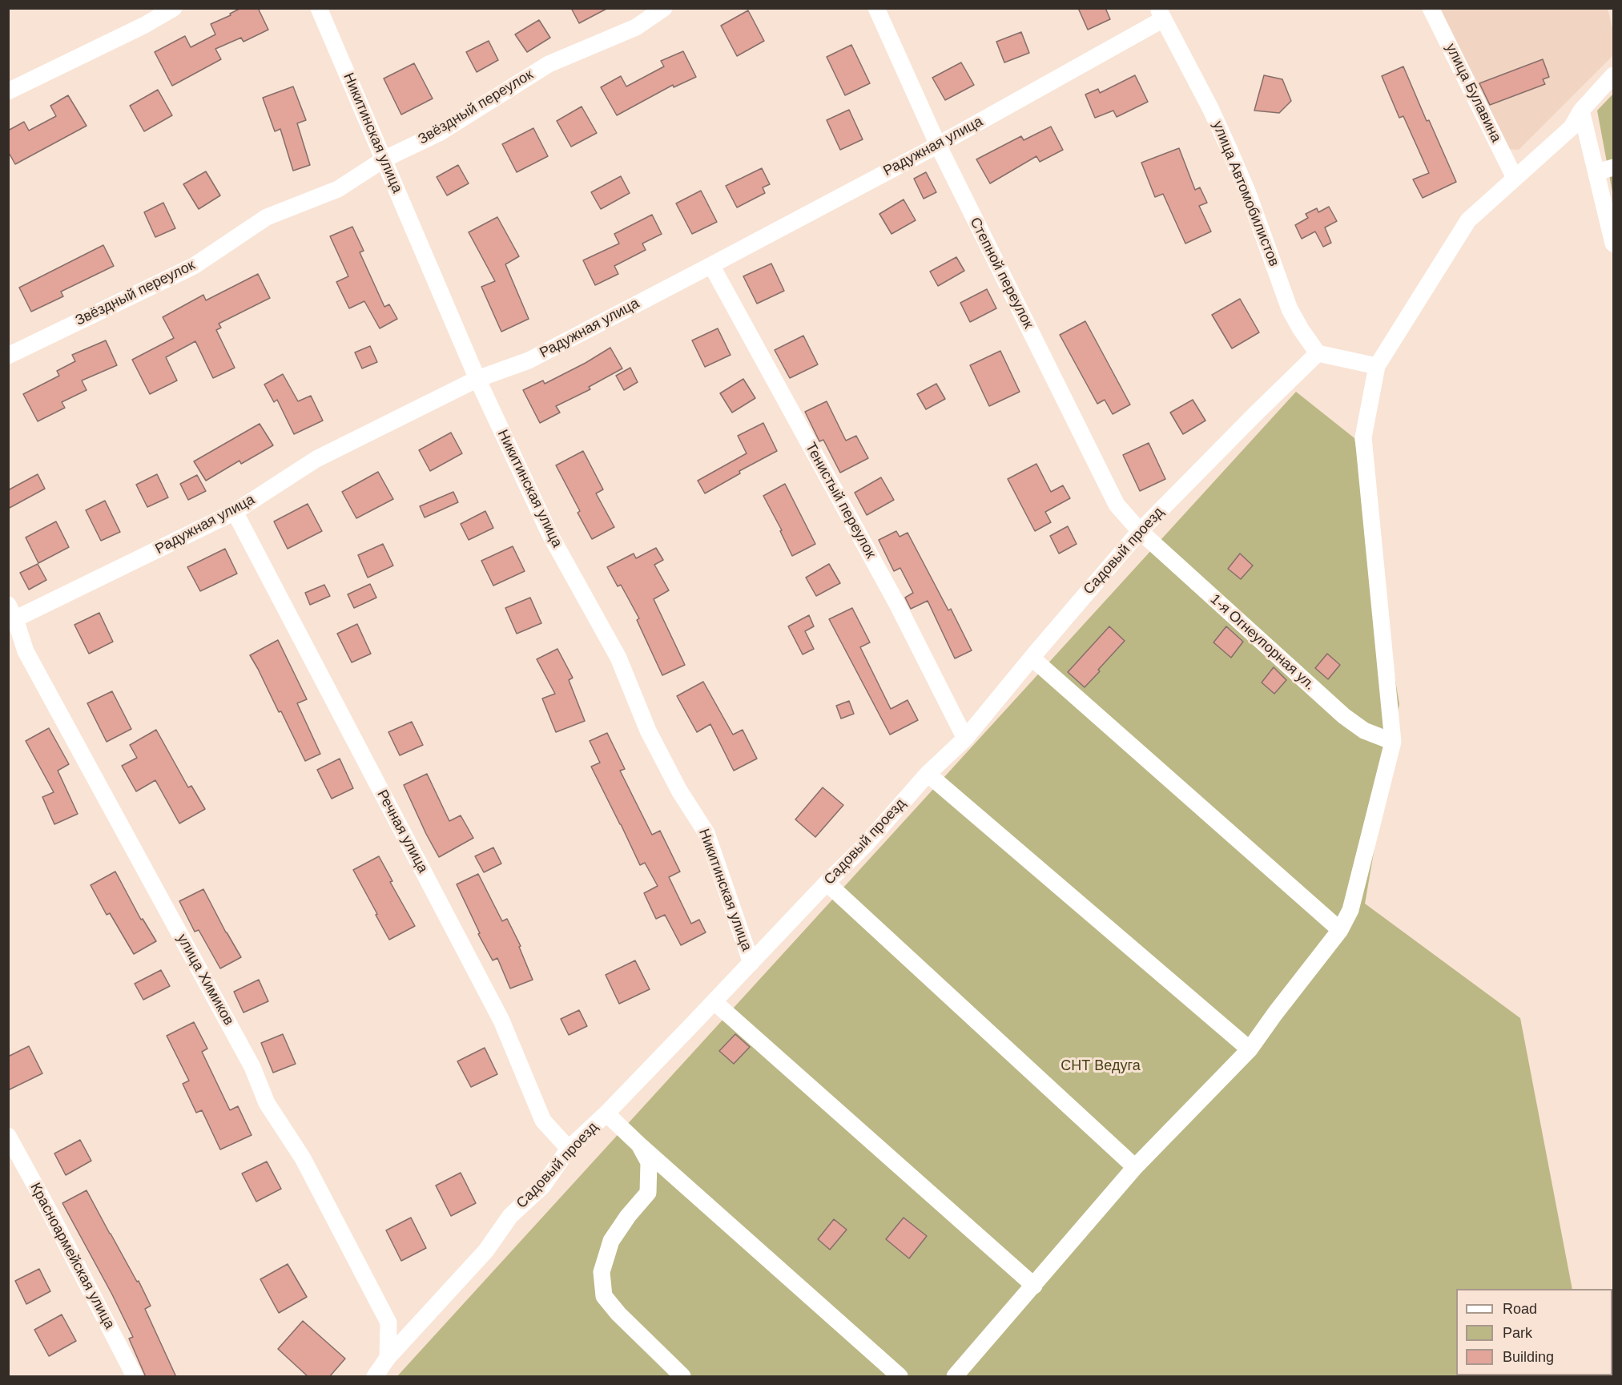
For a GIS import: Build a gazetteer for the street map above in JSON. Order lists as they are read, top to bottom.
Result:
{
  "streets": {
    "street": [
      "улица Булавина",
      "Звёздный переулок",
      "Никитинская улица",
      "Радужная улица",
      "улица Автомобилистов",
      "Степной переулок",
      "Тенистый переулок",
      "Садовый проезд",
      "1-я Огнеупорная ул.",
      "Речная улица",
      "улица Химиков",
      "Красноармейская улица"
    ]
  },
  "crossings": [
    ["Звёздный переулок", "Никитинская улица"],
    ["Никитинская улица", "Радужная улица"],
    ["Никитинская улица", "Садовый проезд"],
    ["Радужная улица", "улица Автомобилистов"],
    ["Радужная улица", "Степной переулок"],
    ["Радужная улица", "Тенистый переулок"],
    ["Радужная улица", "Речная улица"],
    ["Радужная улица", "улица Химиков"],
    ["улица Автомобилистов", "Садовый проезд"],
    ["Степной переулок", "Садовый проезд"],
    ["Степной переулок", "1-я Огнеупорная ул."],
    ["Тенистый переулок", "Садовый проезд"],
    ["Садовый проезд", "1-я Огнеупорная ул."],
    ["Садовый проезд", "Речная улица"],
    ["Садовый проезд", "улица Химиков"]
  ],
  "parks": ["СНТ Ведуга"],
  "legend": ["Road", "Park", "Building"]
}
